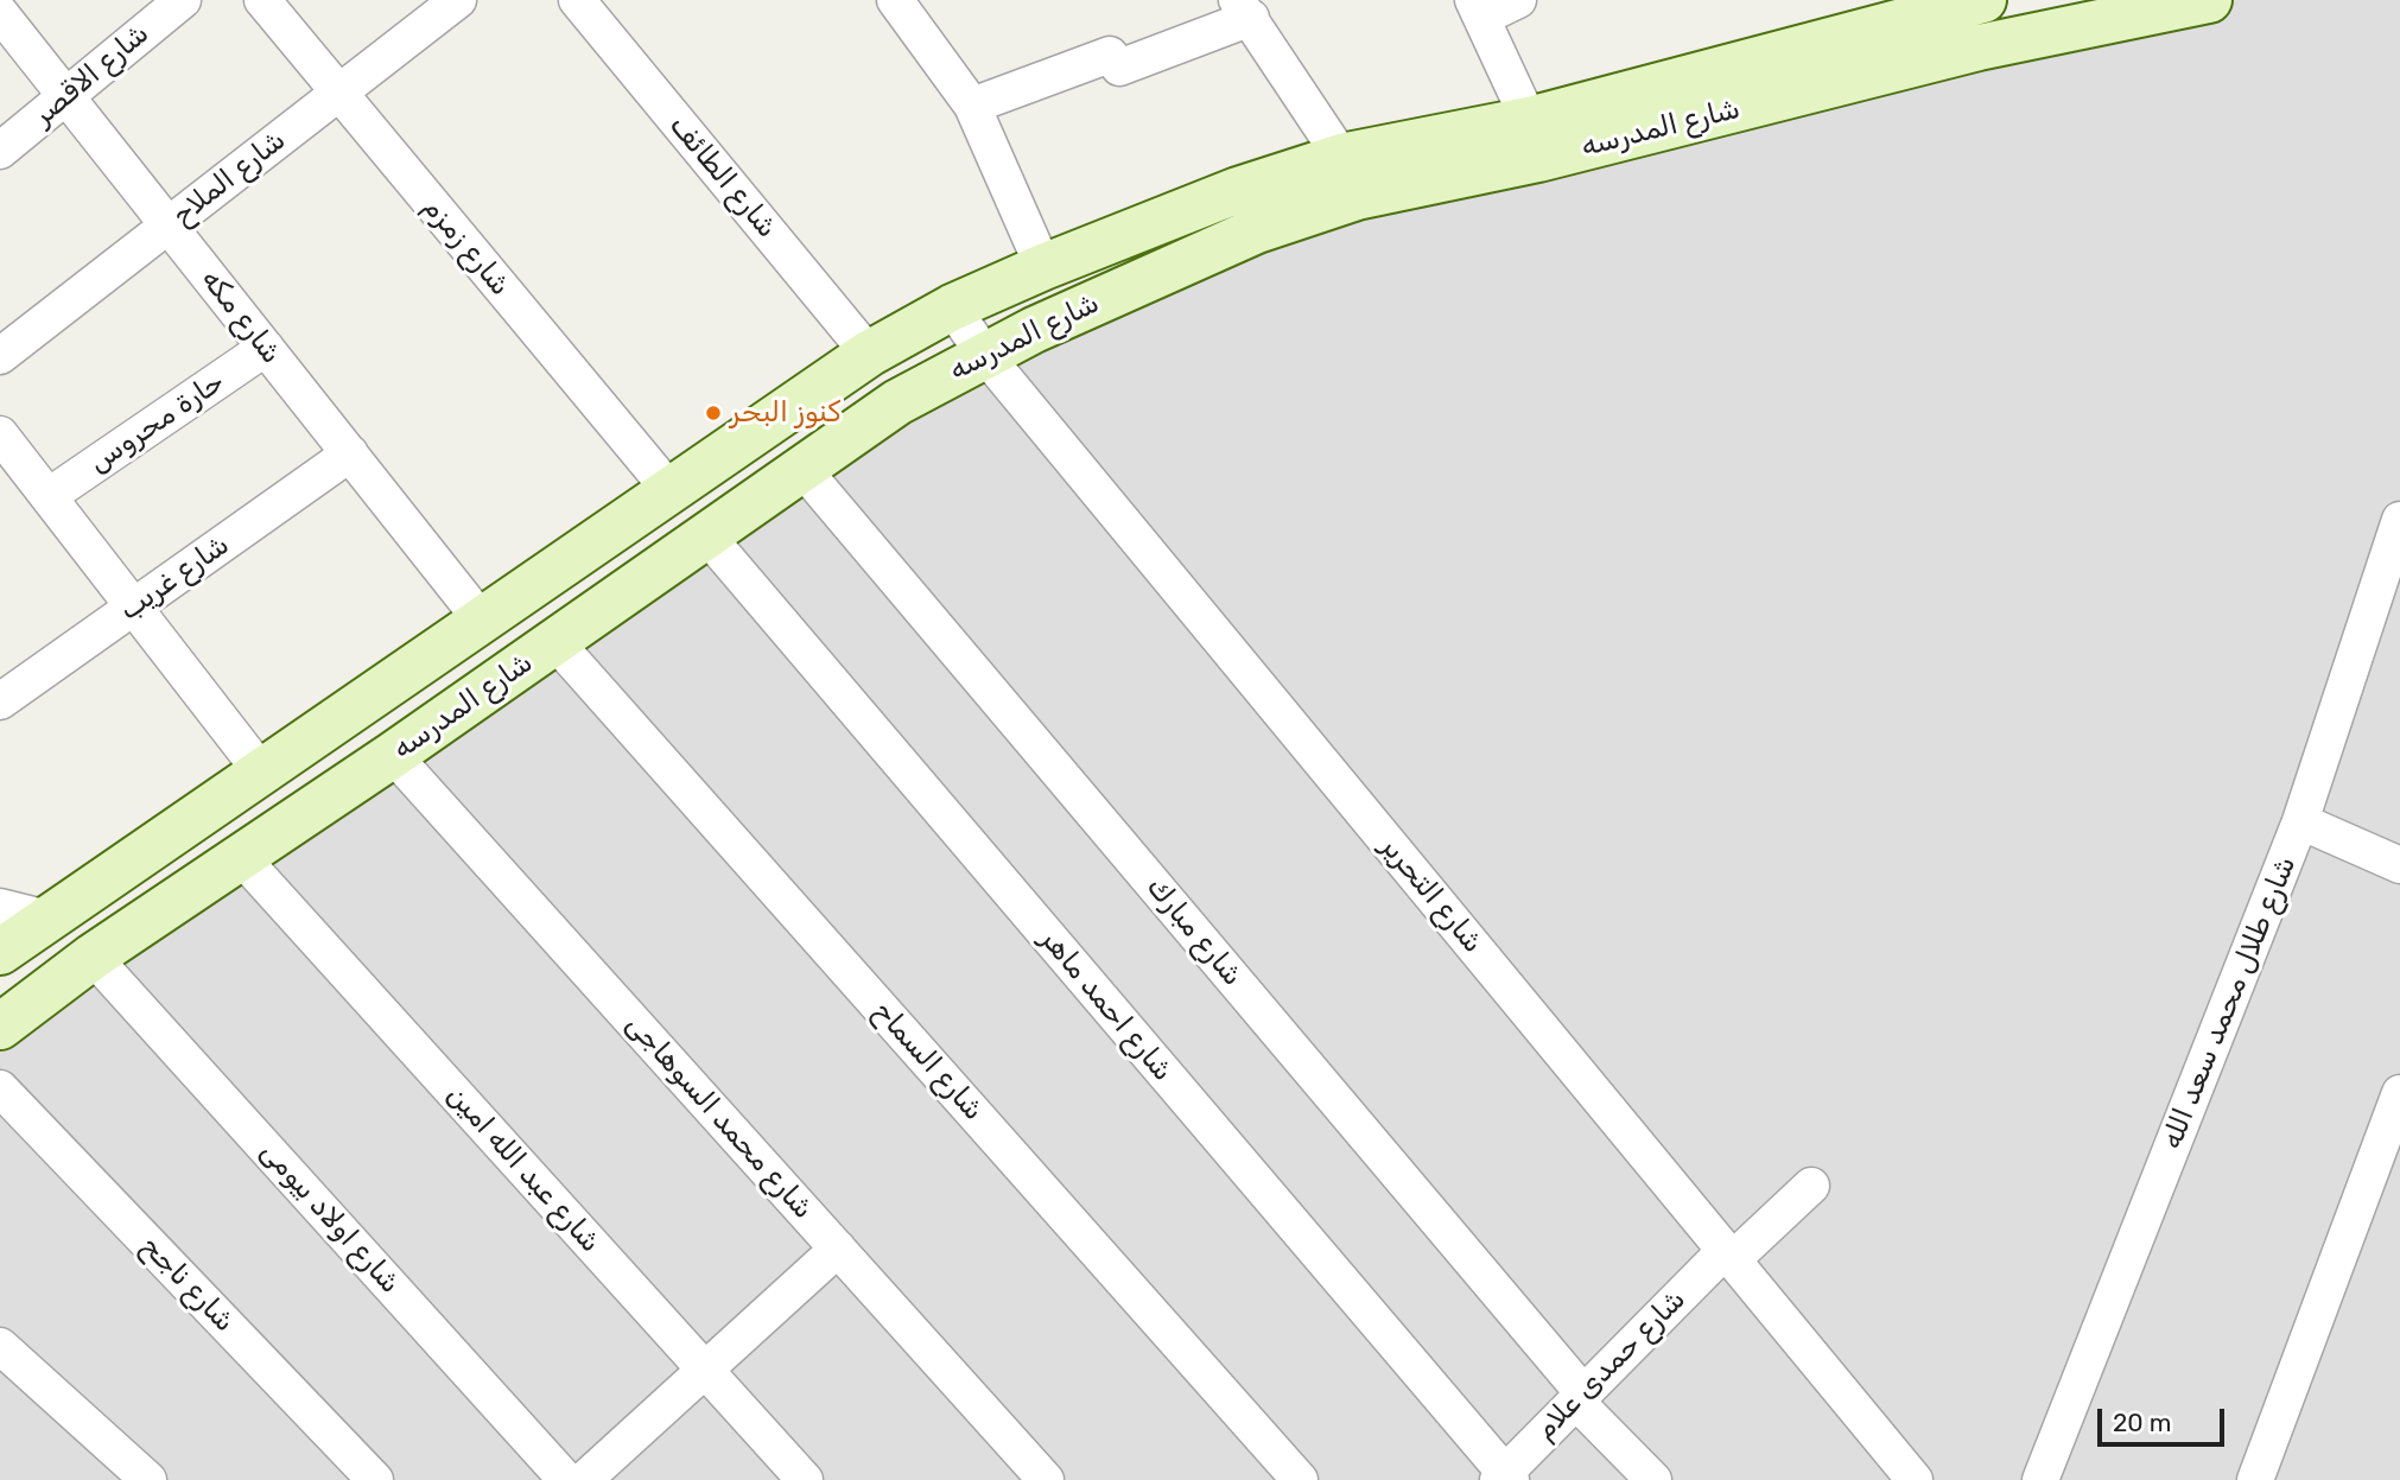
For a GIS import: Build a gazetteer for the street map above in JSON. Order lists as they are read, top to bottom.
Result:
{
  "streets": {
    "main road": ["شارع المدرسه"],
    "street": [
      "شارع الاقصر",
      "شارع الطائف",
      "شارع الملاح",
      "شارع زمزم",
      "شارع مكه",
      "حارة محروس",
      "شارع غريب",
      "شارع التحرير",
      "شارع مبارك",
      "شارع طلال محمد سعد الله",
      "شارع احمد ماهر",
      "شارع السماح",
      "شارع محمد السوهاجى",
      "شارع عبد الله امين",
      "شارع اولاد بيومى",
      "شارع ناجح",
      "شارع حمدى علام"
    ]
  },
  "crossings": [
    ["شارع الاقصر", "شارع مكه"],
    ["شارع المدرسه", "شارع الطائف"],
    ["شارع المدرسه", "شارع زمزم"],
    ["شارع المدرسه", "شارع مكه"],
    ["شارع المدرسه", "شارع التحرير"],
    ["شارع المدرسه", "شارع مبارك"],
    ["شارع المدرسه", "شارع احمد ماهر"],
    ["شارع المدرسه", "شارع السماح"],
    ["شارع المدرسه", "شارع محمد السوهاجى"],
    ["شارع المدرسه", "شارع عبد الله امين"],
    ["شارع المدرسه", "شارع اولاد بيومى"],
    ["شارع الملاح", "شارع زمزم"],
    ["شارع الملاح", "شارع مكه"],
    ["شارع مكه", "حارة محروس"],
    ["شارع مكه", "شارع غريب"],
    ["شارع التحرير", "شارع حمدى علام"],
    ["شارع مبارك", "شارع حمدى علام"],
    ["شارع احمد ماهر", "شارع حمدى علام"]
  ],
  "places": ["كنوز البحر"],
  "scale_bar": "20 m"
}
